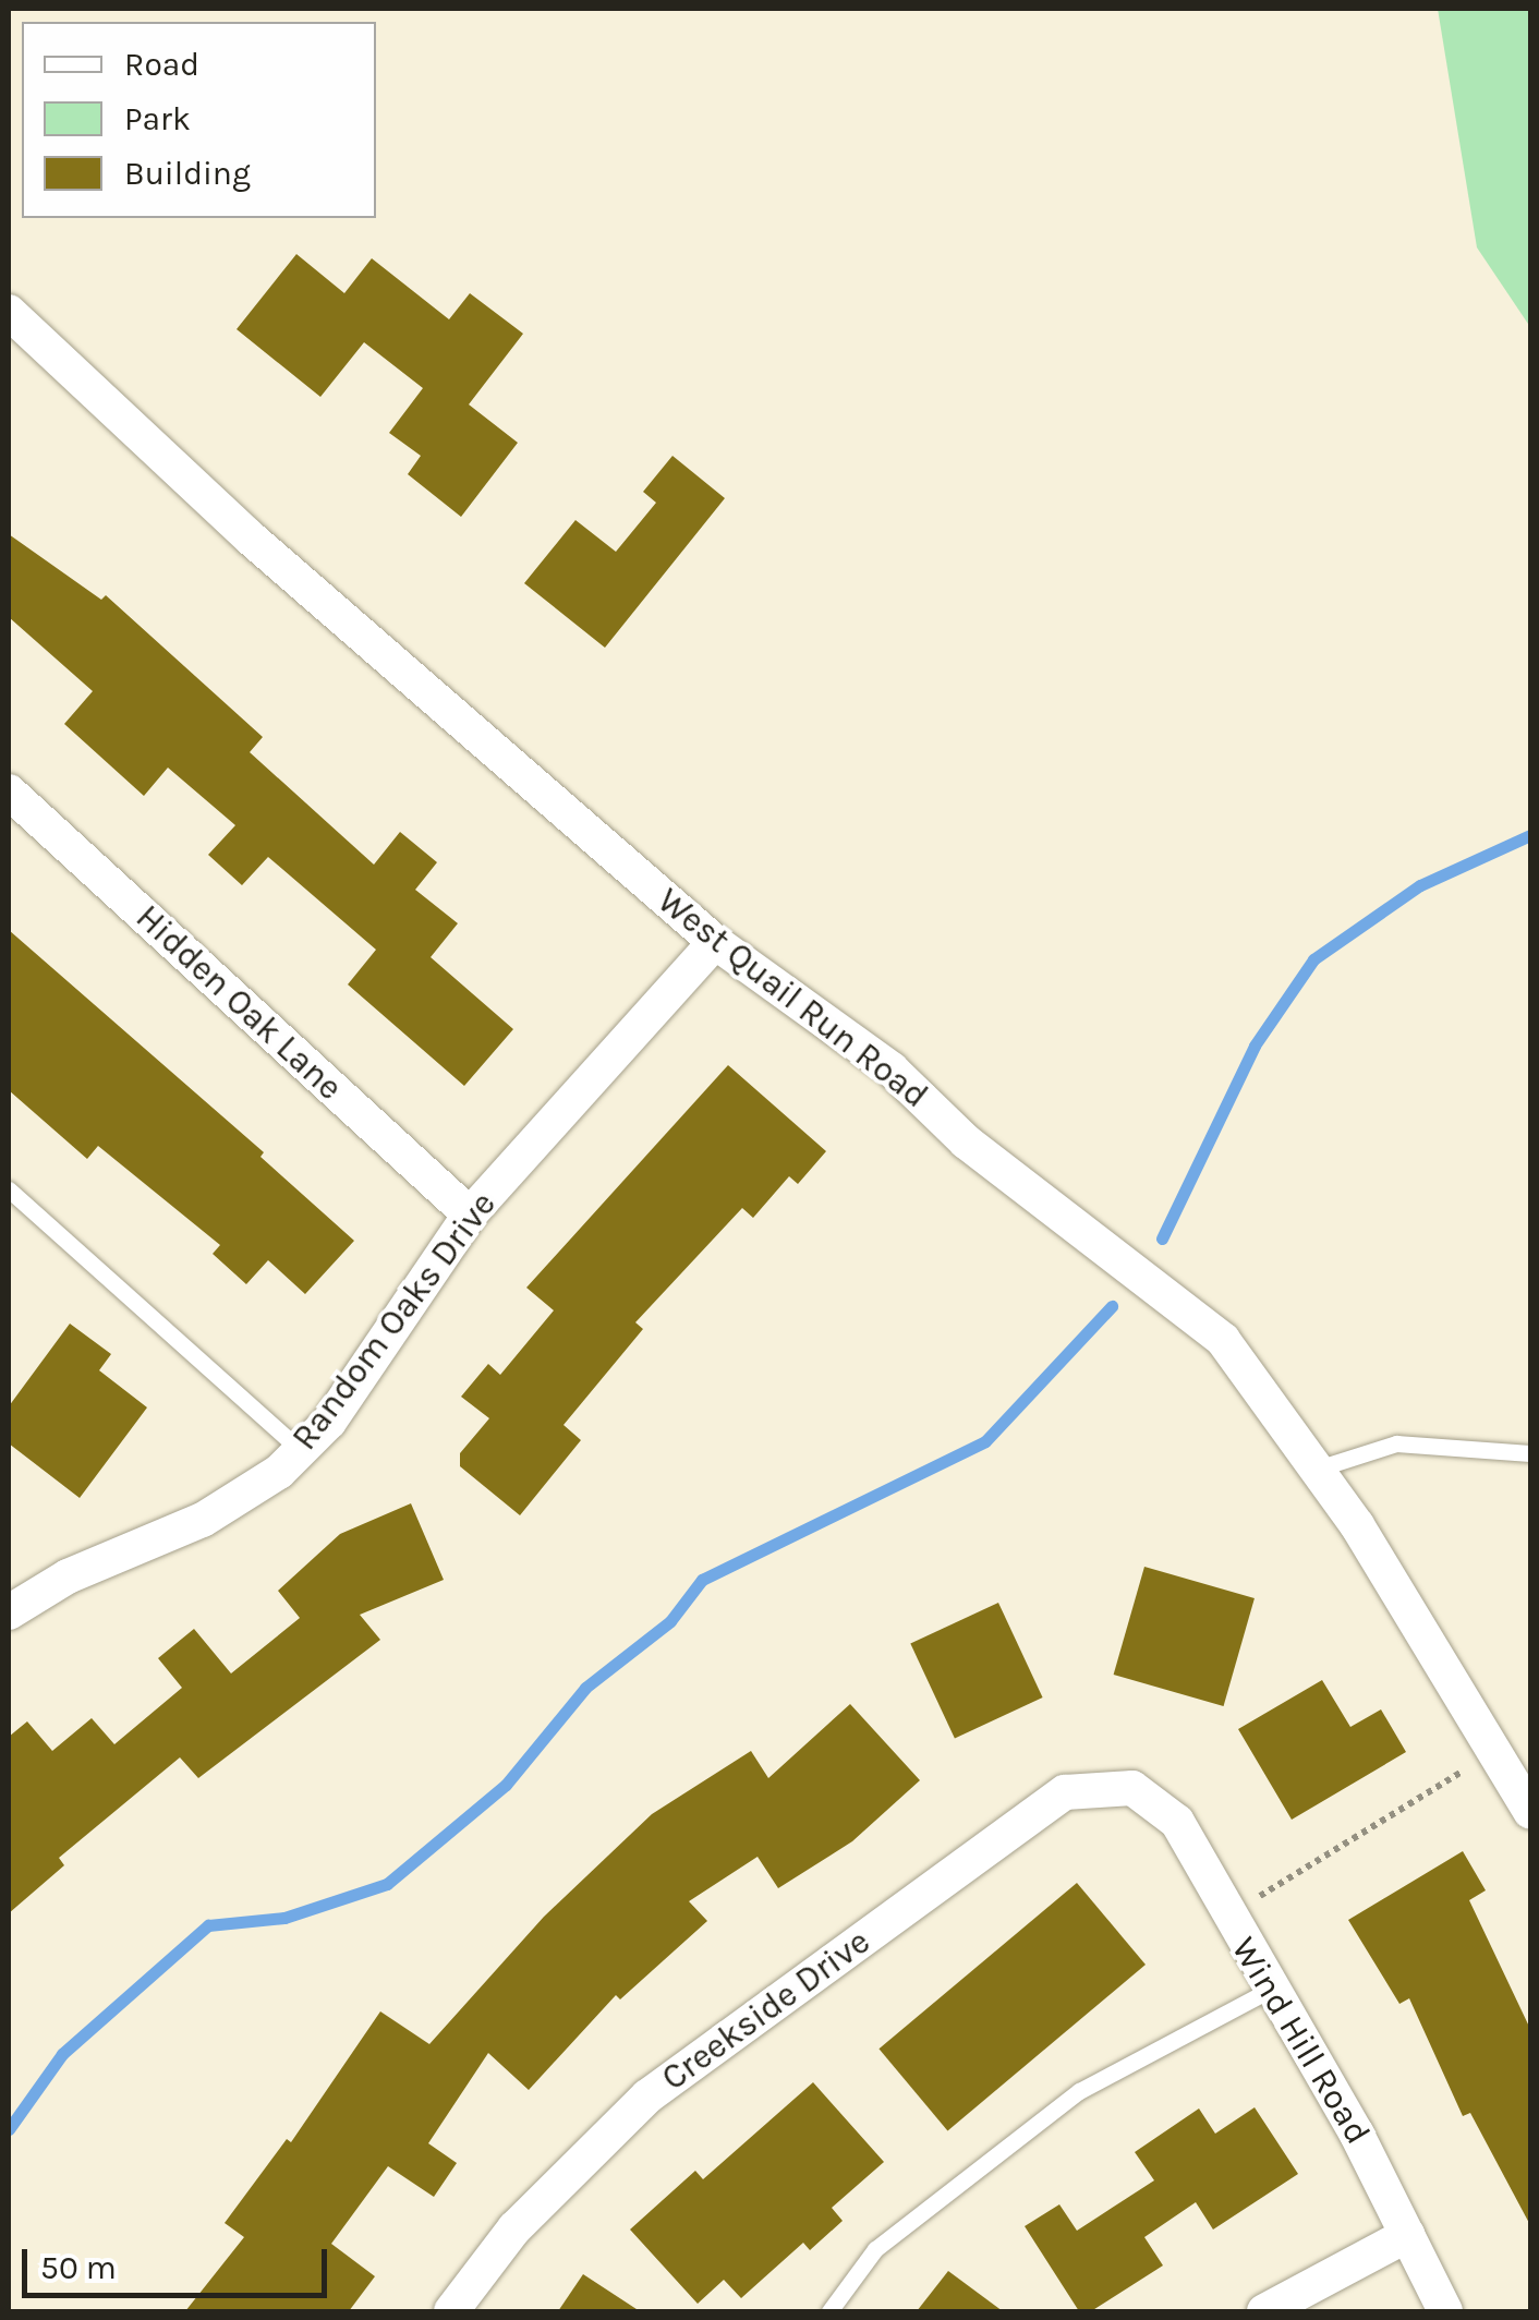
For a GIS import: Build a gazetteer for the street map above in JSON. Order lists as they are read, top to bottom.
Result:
{
  "streets": {
    "street": [
      "West Quail Run Road",
      "Hidden Oak Lane",
      "Random Oaks Drive",
      "Creekside Drive",
      "Wind Hill Road"
    ]
  },
  "crossings": [
    ["West Quail Run Road", "Random Oaks Drive"],
    ["Hidden Oak Lane", "Random Oaks Drive"],
    ["Creekside Drive", "Wind Hill Road"]
  ],
  "legend": ["Road", "Park", "Building"],
  "scale_bar": "50 m"
}
